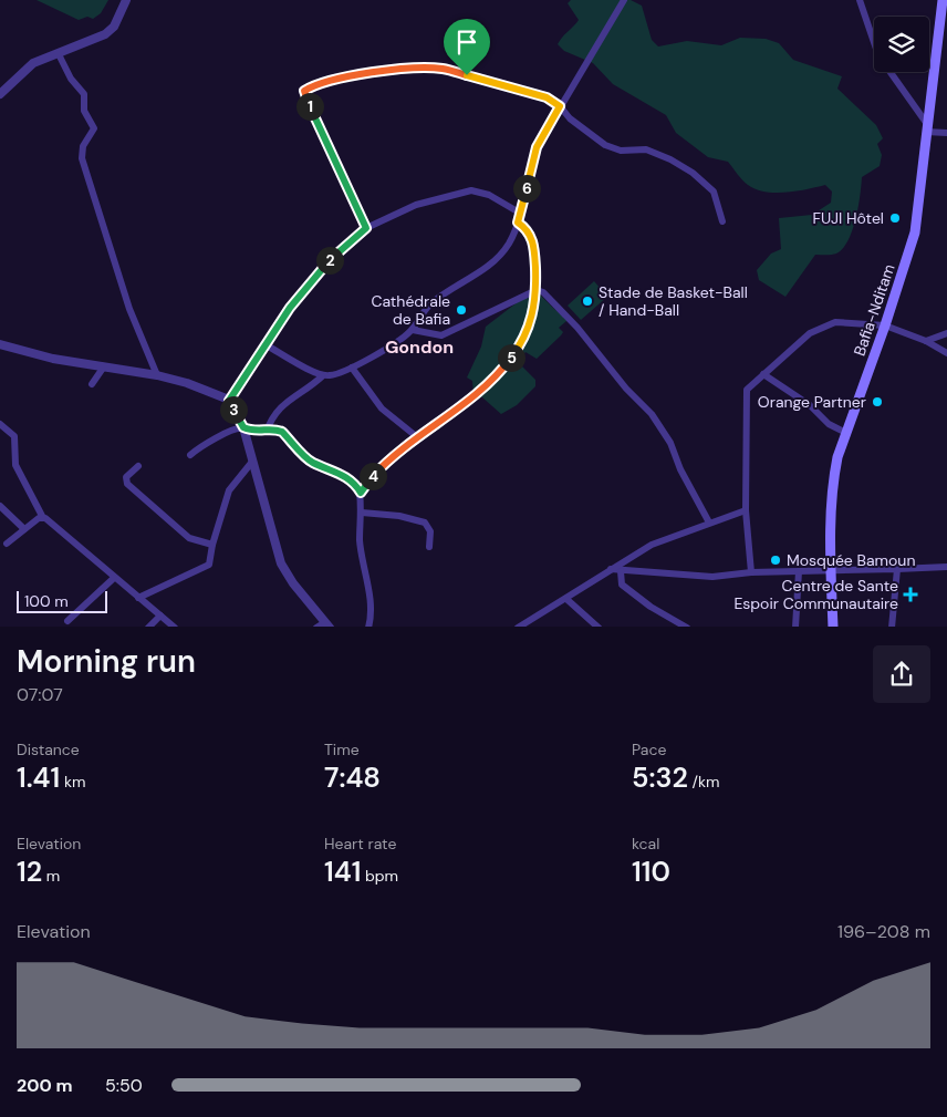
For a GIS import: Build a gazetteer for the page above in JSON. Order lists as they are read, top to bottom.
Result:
{
  "streets": {
    "main road": ["Bafia-Nditam"]
  },
  "districts": ["Gondon"],
  "places": {
    "other": [
      "FUJI Hôtel",
      "Stade de Basket-Ball / Hand-Ball",
      "Cathédrale de Bafia",
      "Orange Partner",
      "Mosquée Bamoun"
    ],
    "health": ["Centre de Sante Espoir Communautaire"]
  },
  "scale_bar": "100 m",
  "page": {
    "pins": [
      "1",
      "6",
      "2",
      "5",
      "3",
      "4"
    ],
    "scale": "100 m",
    "heading": ["Morning run", "07:07"],
    "stats": [
      ["Distance", "1.41 km"],
      ["Time", "7:48"],
      ["Pace", "5:32 /km"],
      ["Elevation", "12 m"],
      ["Heart rate", "141 bpm"],
      ["kcal", "110"]
    ],
    "chart": ["Elevation", "196–208 m"],
    "list": [
      {
        "name": "200 m",
        "note": "5:50"
      }
    ]
  }
}
